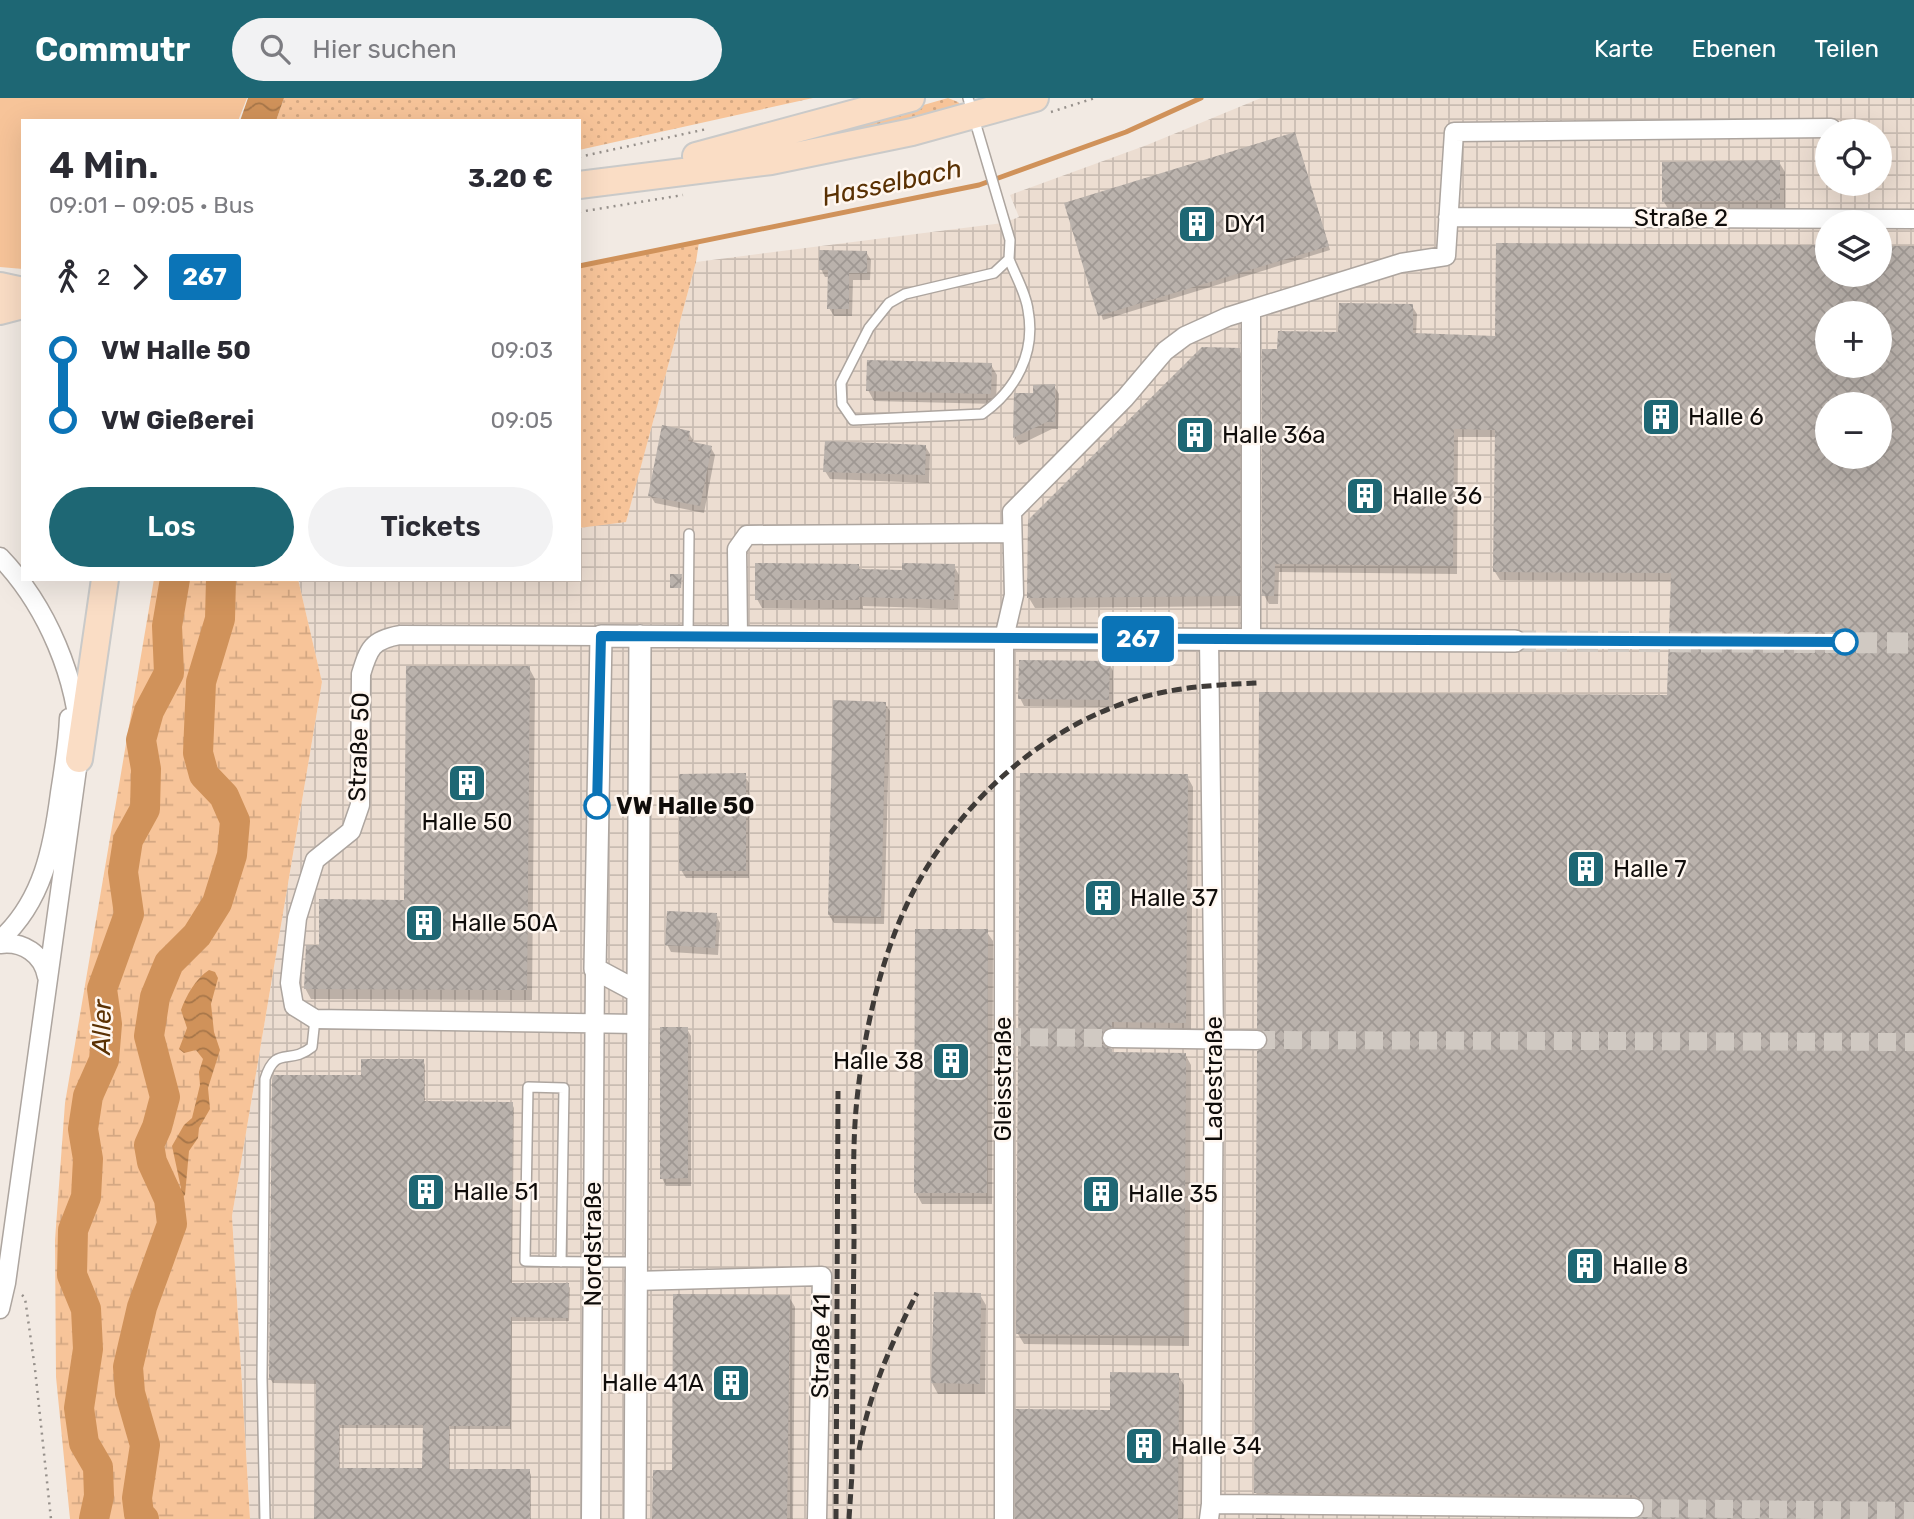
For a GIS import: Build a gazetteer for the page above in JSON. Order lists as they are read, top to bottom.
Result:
{
  "streets": {
    "street": [
      "Straße 2",
      "Straße 50",
      "Gleisstraße",
      "Ladestraße",
      "Nordstraße",
      "Straße 41"
    ]
  },
  "crossings": [
    ["Straße 2", "Gleisstraße"],
    ["Straße 50", "Nordstraße"],
    ["Nordstraße", "Straße 41"]
  ],
  "water": ["Hasselbach", "Aller"],
  "places": {
    "building": [
      "DY1",
      "Halle 6",
      "Halle 36a",
      "Halle 36",
      "Halle 50",
      "Halle 7",
      "Halle 37",
      "Halle 50A",
      "Halle 38",
      "Halle 51",
      "Halle 35",
      "Halle 8",
      "Halle 41A",
      "Halle 34"
    ],
    "other": ["VW Halle 50"]
  },
  "lines": ["bus line 267"],
  "page": {
    "header": "Commutr",
    "search": "Hier suchen",
    "nav": ["Karte", "Ebenen", "Teilen"],
    "on_map": "267",
    "map_buttons": ["+", "−"],
    "heading": ["4 Min.", "09:01 – 09:05 · Bus", "3.20 €"],
    "legs": ["2", "267"],
    "list": [
      {
        "name": "VW Halle 50",
        "value": "09:03"
      },
      {
        "name": "VW Gießerei",
        "value": "09:05"
      }
    ],
    "buttons": ["Los", "Tickets"]
  }
}
